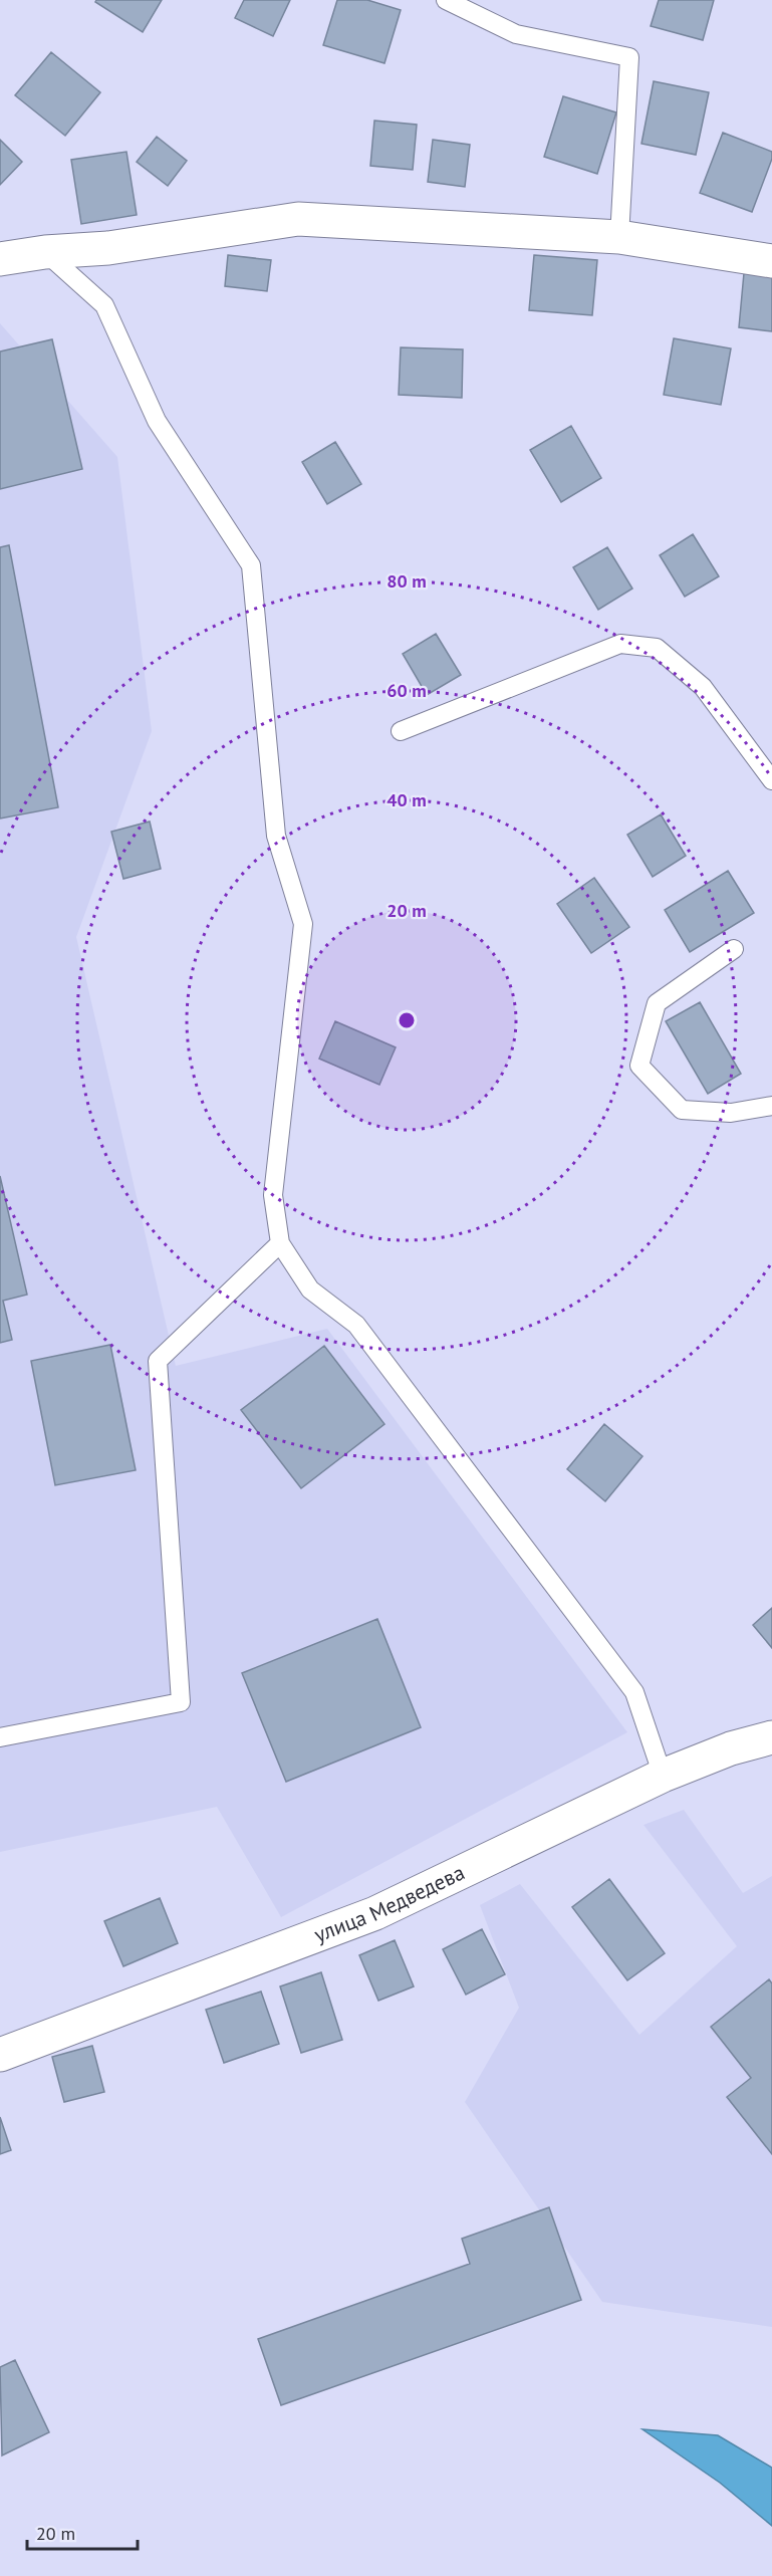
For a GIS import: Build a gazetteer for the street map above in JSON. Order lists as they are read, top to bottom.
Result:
{
  "streets": {
    "street": ["улица Медведева"]
  },
  "scale_bar": "20 m",
  "rings": [
    "80 m",
    "60 m",
    "40 m",
    "20 m"
  ]
}
